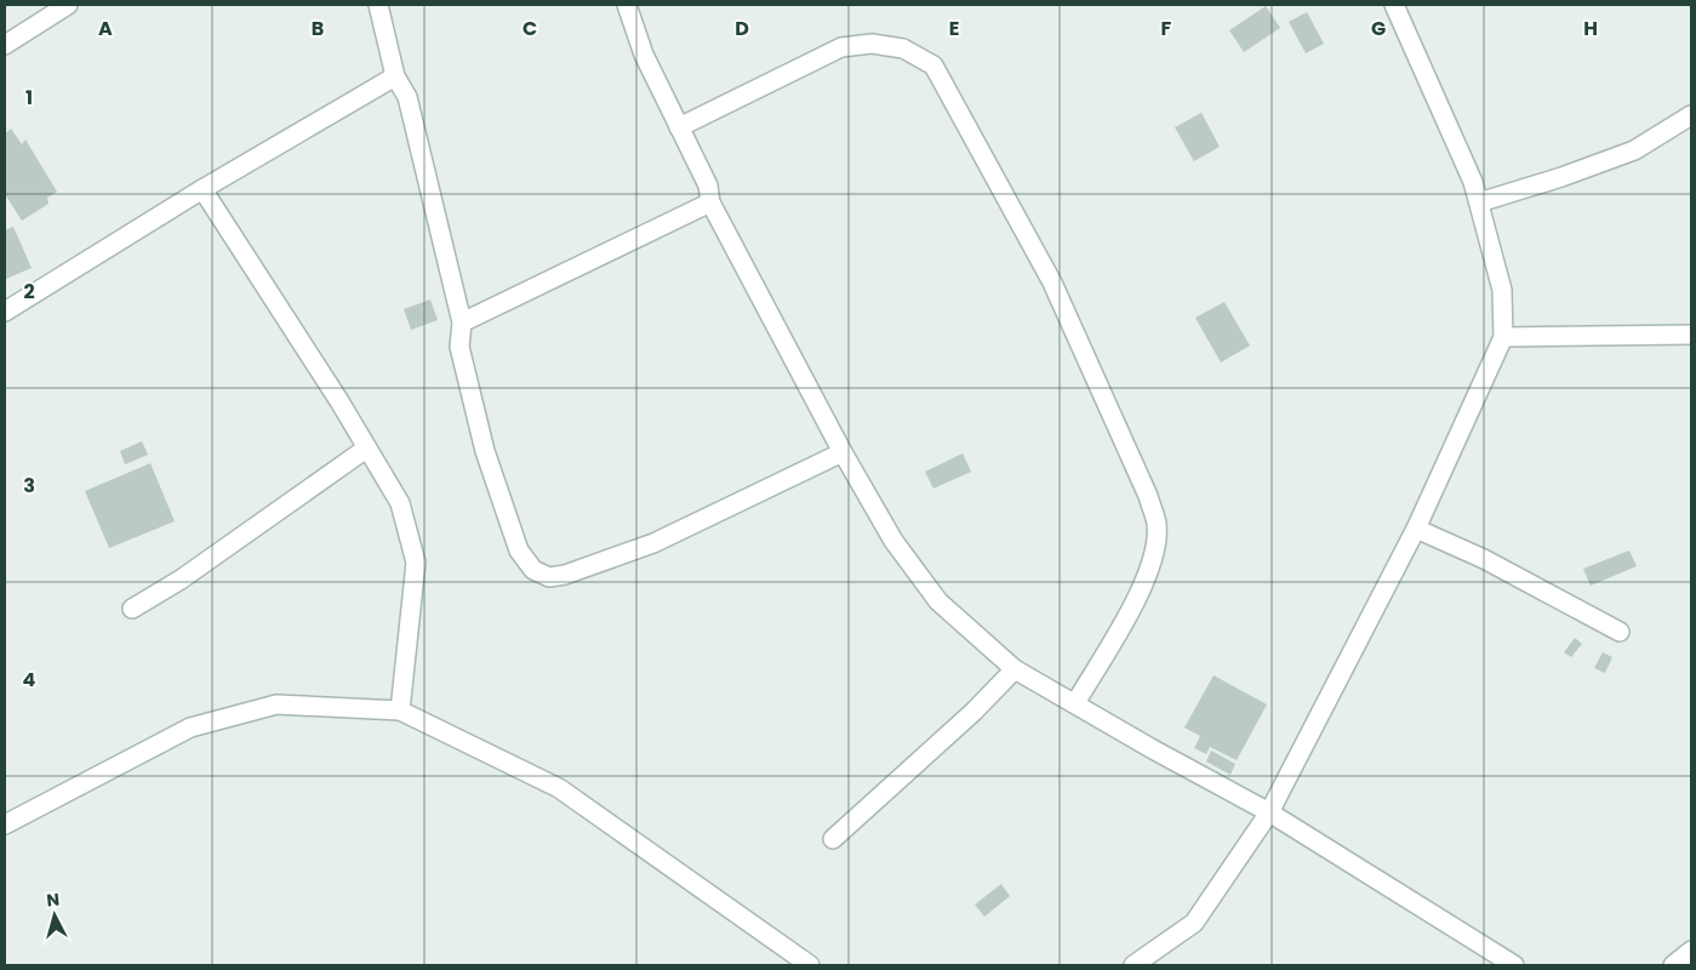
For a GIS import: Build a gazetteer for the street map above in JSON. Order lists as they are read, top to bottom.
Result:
{
  "north": "top",
  "grid": {
    "columns": [
      "A",
      "B",
      "C",
      "D",
      "E",
      "F",
      "G",
      "H"
    ],
    "rows": [
      "1",
      "2",
      "3",
      "4"
    ]
  }
}
